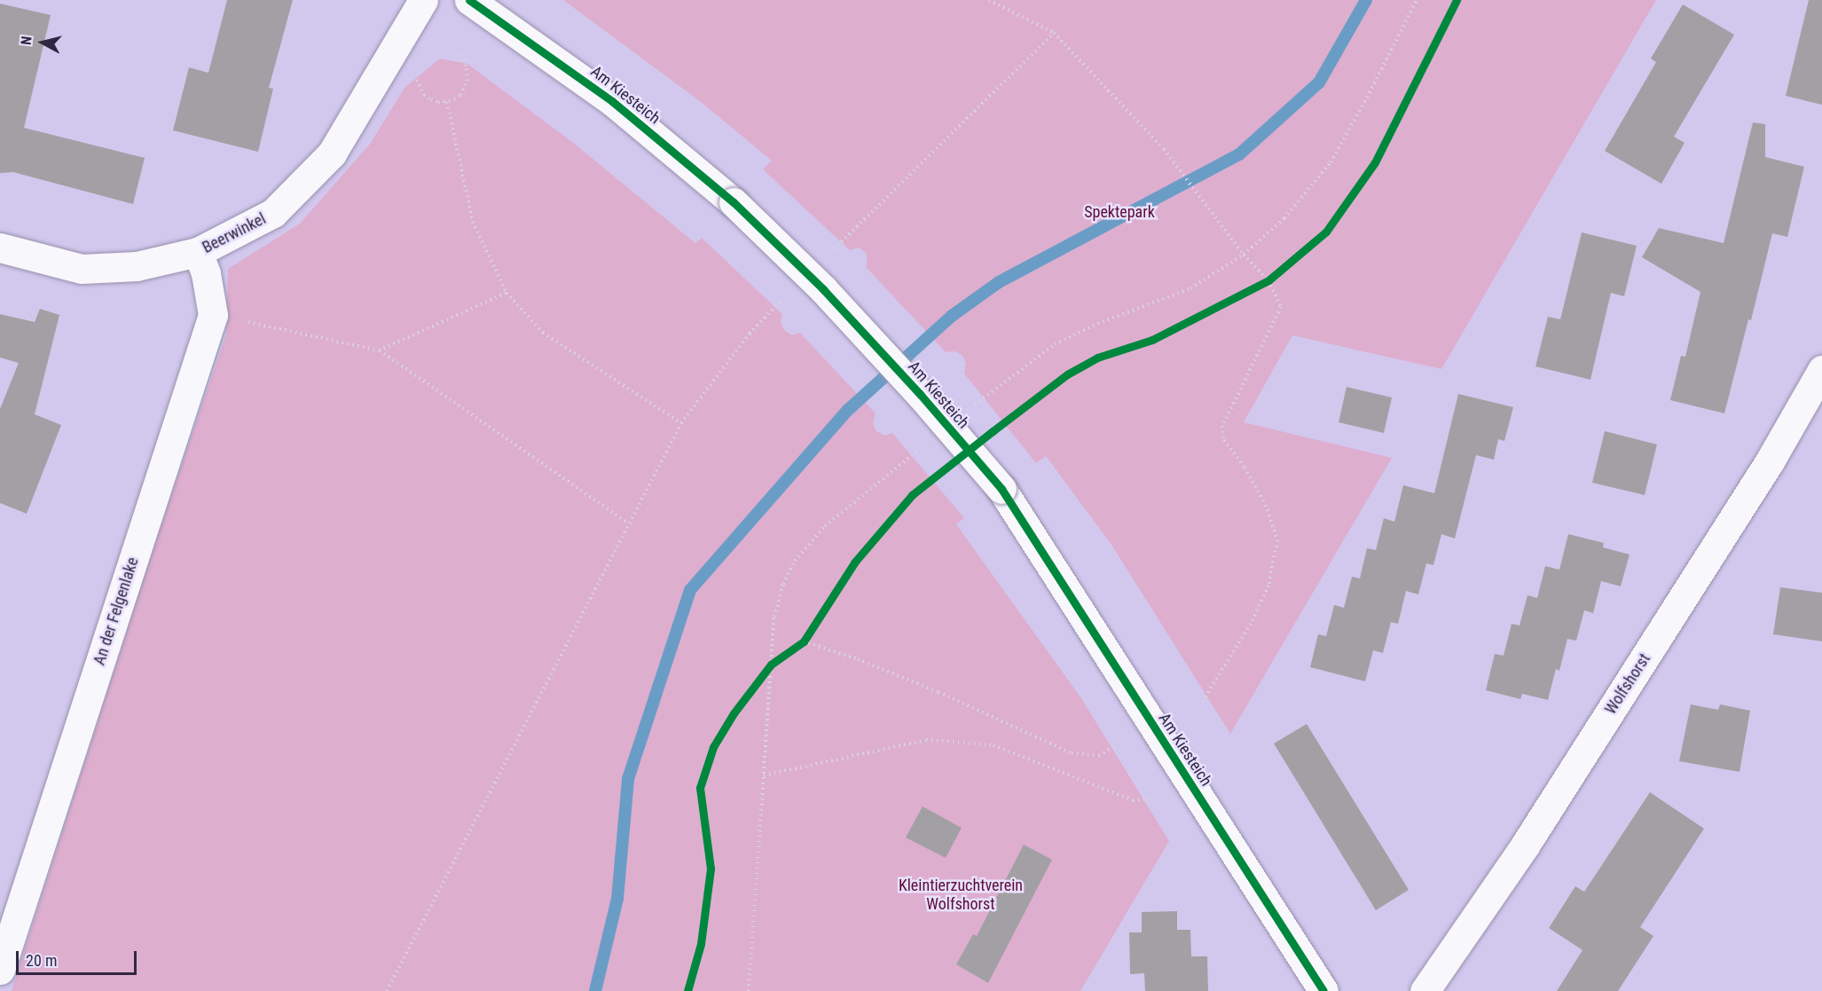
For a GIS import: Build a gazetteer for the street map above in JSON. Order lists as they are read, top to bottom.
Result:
{
  "streets": {
    "street": [
      "Am Kiesteich",
      "Beerwinkel",
      "An der Felgenlake",
      "Wolfshorst"
    ]
  },
  "crossings": [
    ["Beerwinkel", "An der Felgenlake"]
  ],
  "parks": ["Spektepark", "Kleintierzuchtverein Wolfshorst"],
  "scale_bar": "20 m",
  "north": "left"
}
